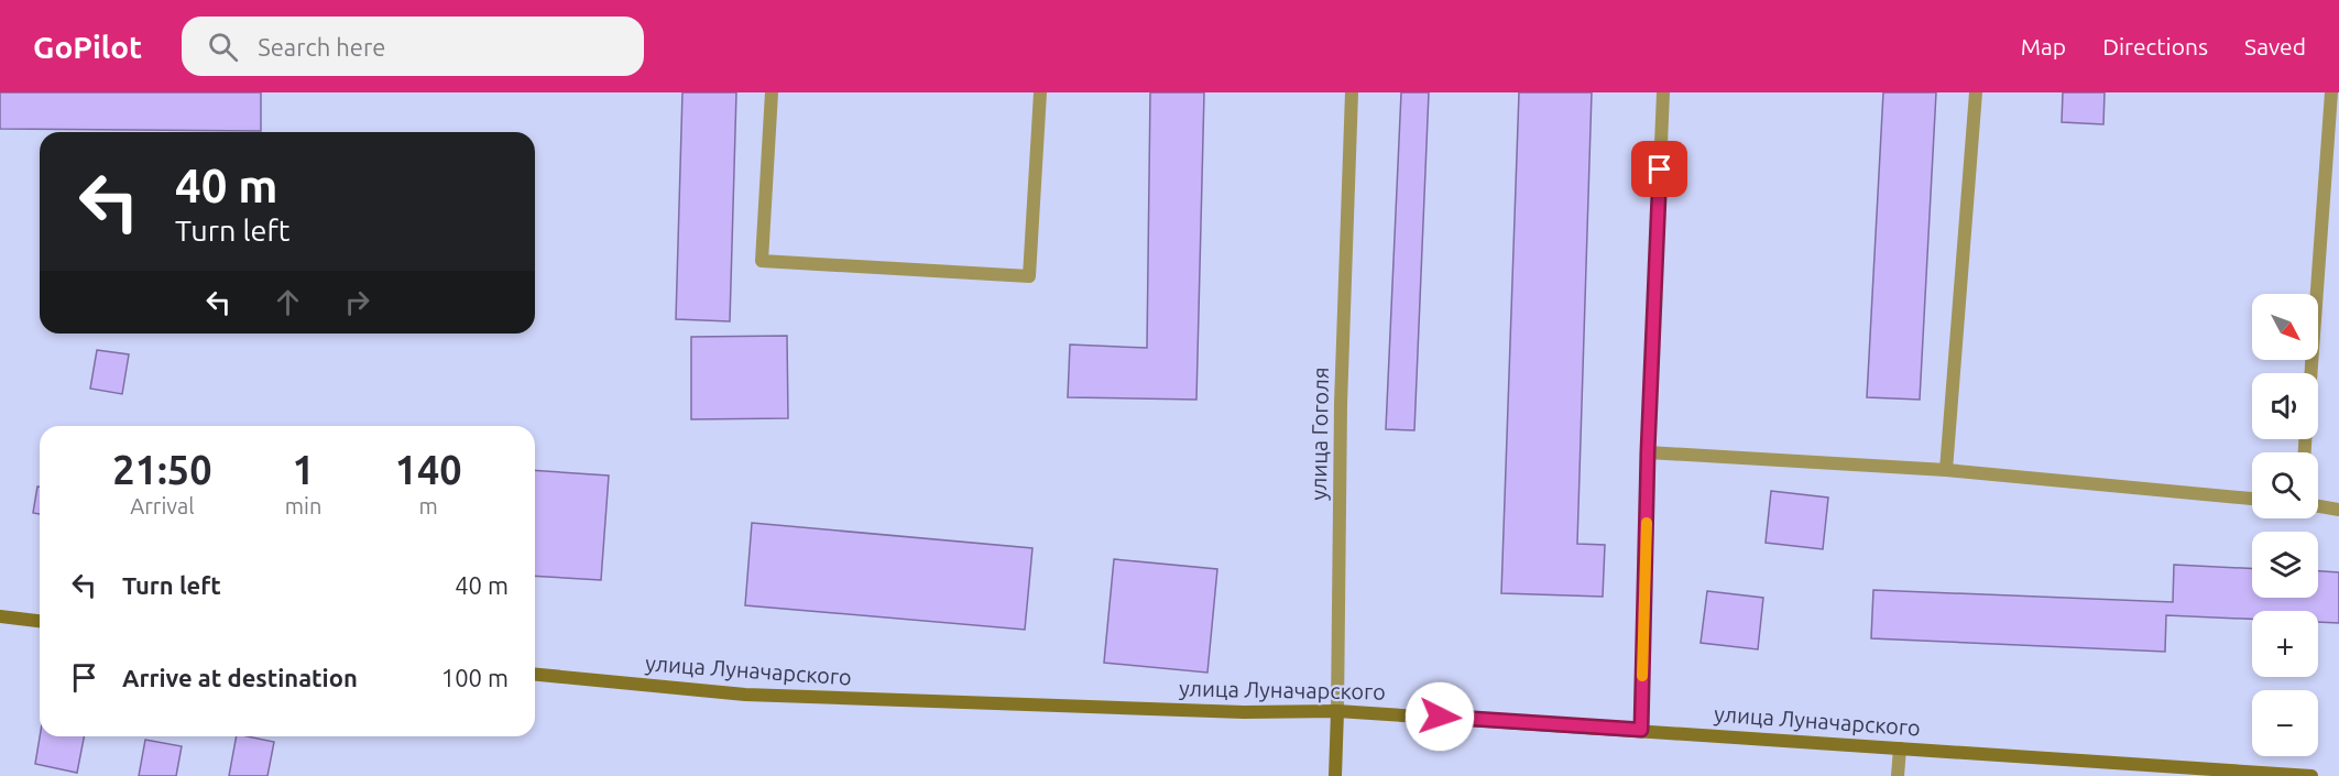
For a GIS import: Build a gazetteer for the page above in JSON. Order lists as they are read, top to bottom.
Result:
{
  "streets": {
    "street": ["улица Гоголя", "улица Луначарского"]
  },
  "crossings": [
    ["улица Гоголя", "улица Луначарского"]
  ],
  "north": "bottom right",
  "page": {
    "header": "GoPilot",
    "search": "Search here",
    "nav": ["Map", "Directions", "Saved"],
    "turn": ["40 m", "Turn left"],
    "map_buttons": ["+", "−"],
    "eta": [
      "21:50",
      "Arrival",
      "1",
      "min",
      "140",
      "m"
    ],
    "list": [
      {
        "name": "Turn left",
        "value": "40 m"
      },
      {
        "name": "Arrive at destination",
        "value": "100 m"
      }
    ]
  }
}
